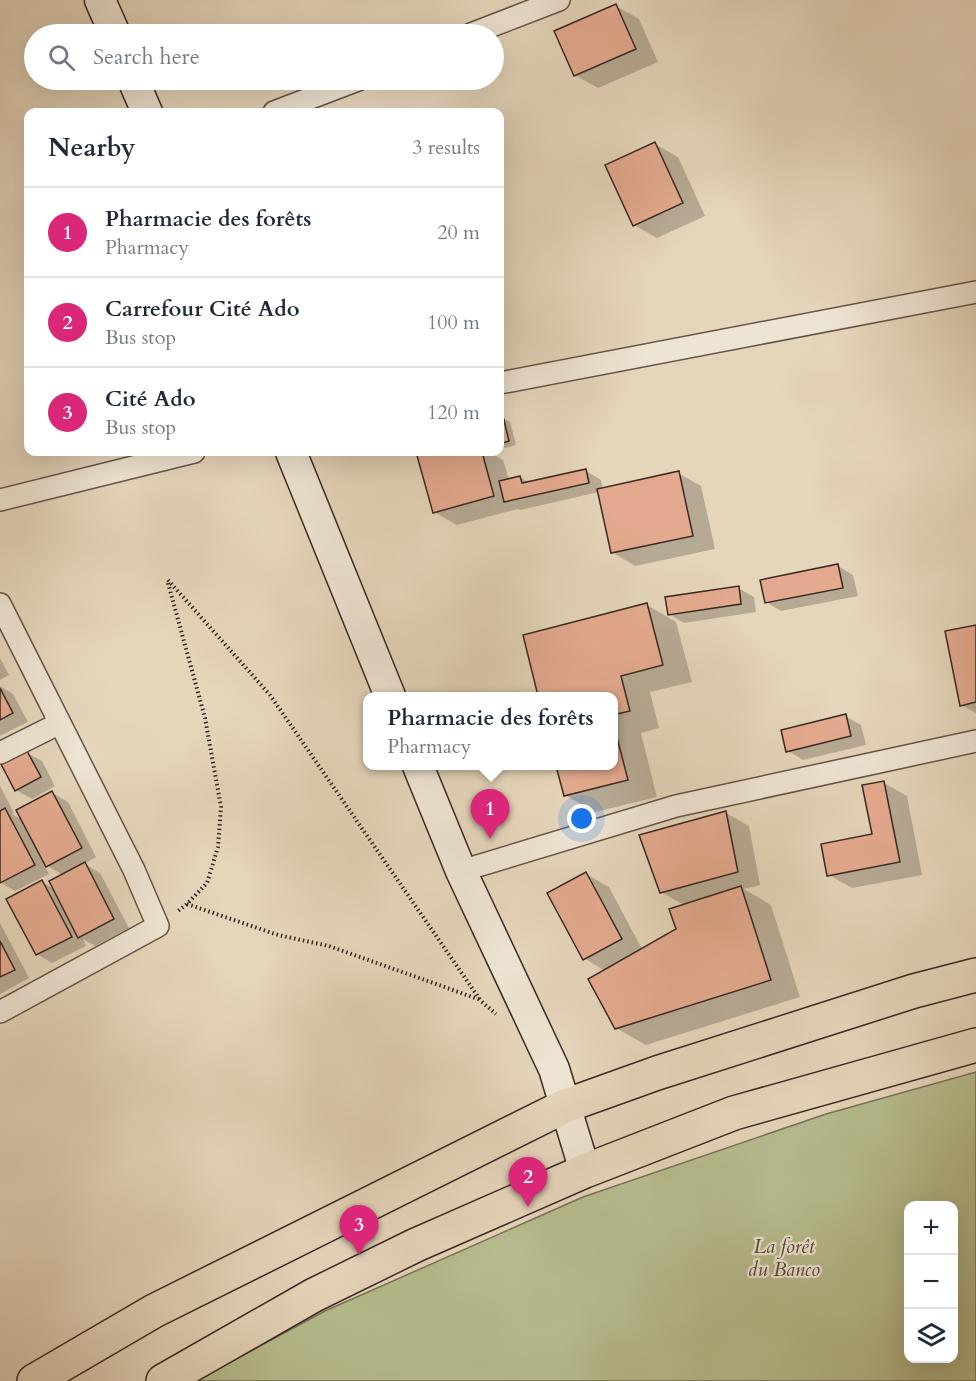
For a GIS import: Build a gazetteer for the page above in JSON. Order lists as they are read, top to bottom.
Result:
{
  "parks": ["La forêt du Banco"],
  "page": {
    "search": "Search here",
    "heading": ["Nearby", "3 results"],
    "list": [
      {
        "mark": "1",
        "name": "Pharmacie des forêts",
        "note": "Pharmacy",
        "value": "20 m"
      },
      {
        "mark": "2",
        "name": "Carrefour Cité Ado",
        "note": "Bus stop",
        "value": "100 m"
      },
      {
        "mark": "3",
        "name": "Cité Ado",
        "note": "Bus stop",
        "value": "120 m"
      }
    ],
    "popup": ["Pharmacie des forêts", "Pharmacy"],
    "pins": ["1", "2", "3"],
    "map_buttons": ["+", "−"]
  }
}
